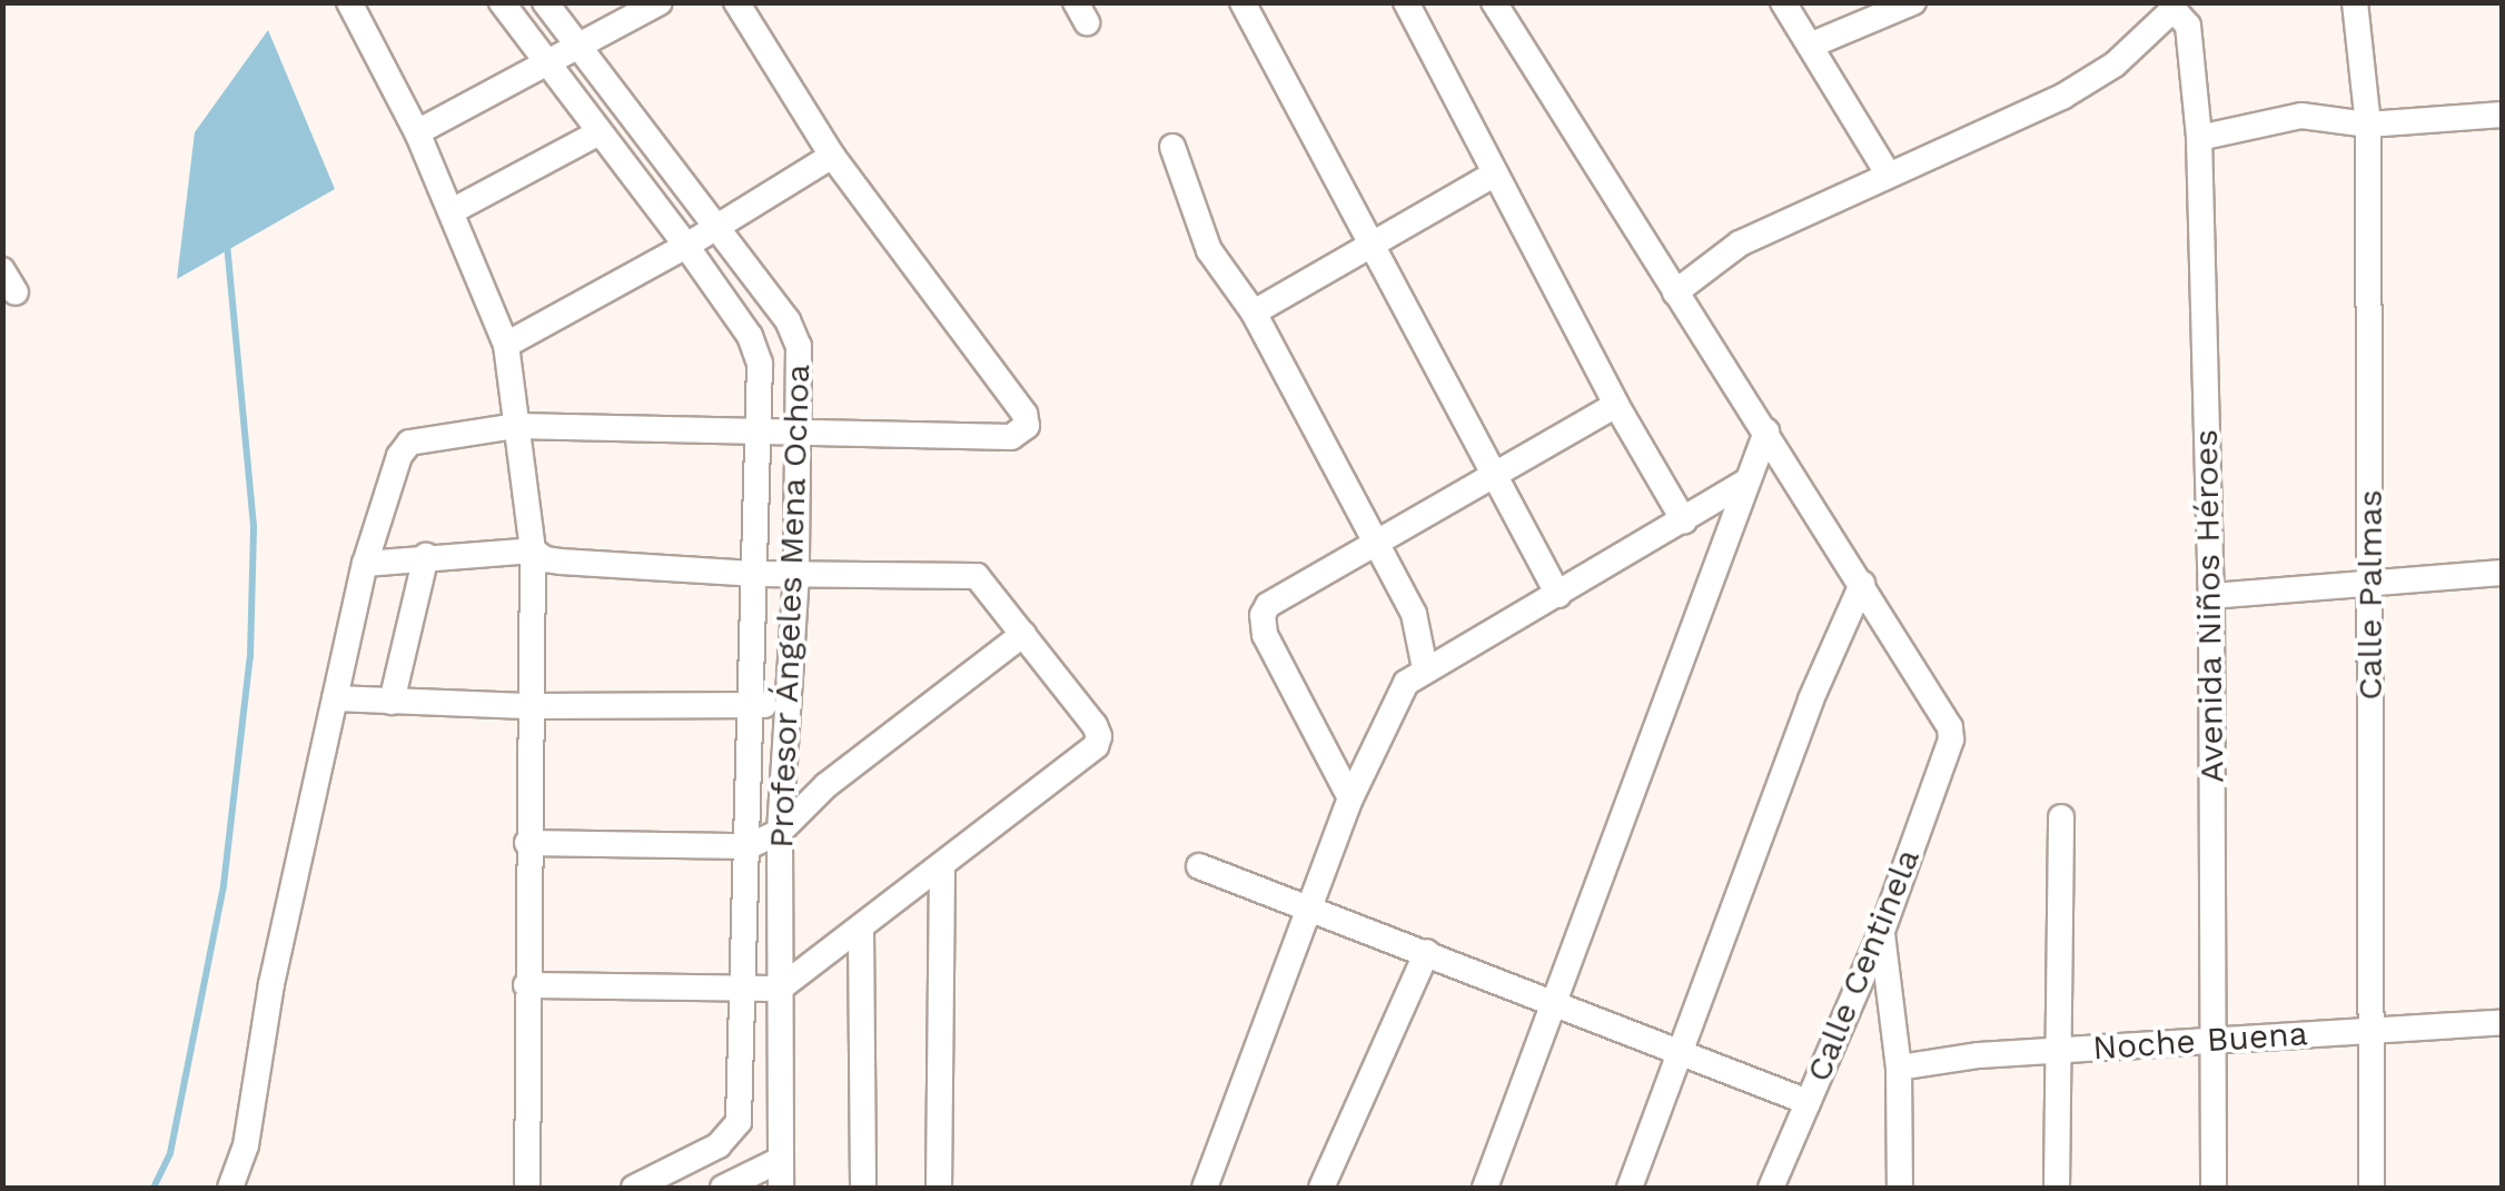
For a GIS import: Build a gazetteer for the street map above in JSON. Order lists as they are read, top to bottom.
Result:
{
  "streets": {
    "street": [
      "Calle Palmas",
      "Profesor Ángeles Mena Ochoa",
      "Avenida Niños Héroes",
      "Calle Centinela",
      "Noche Buena"
    ]
  },
  "crossings": [
    ["Calle Palmas", "Noche Buena"],
    ["Avenida Niños Héroes", "Noche Buena"]
  ]
}
